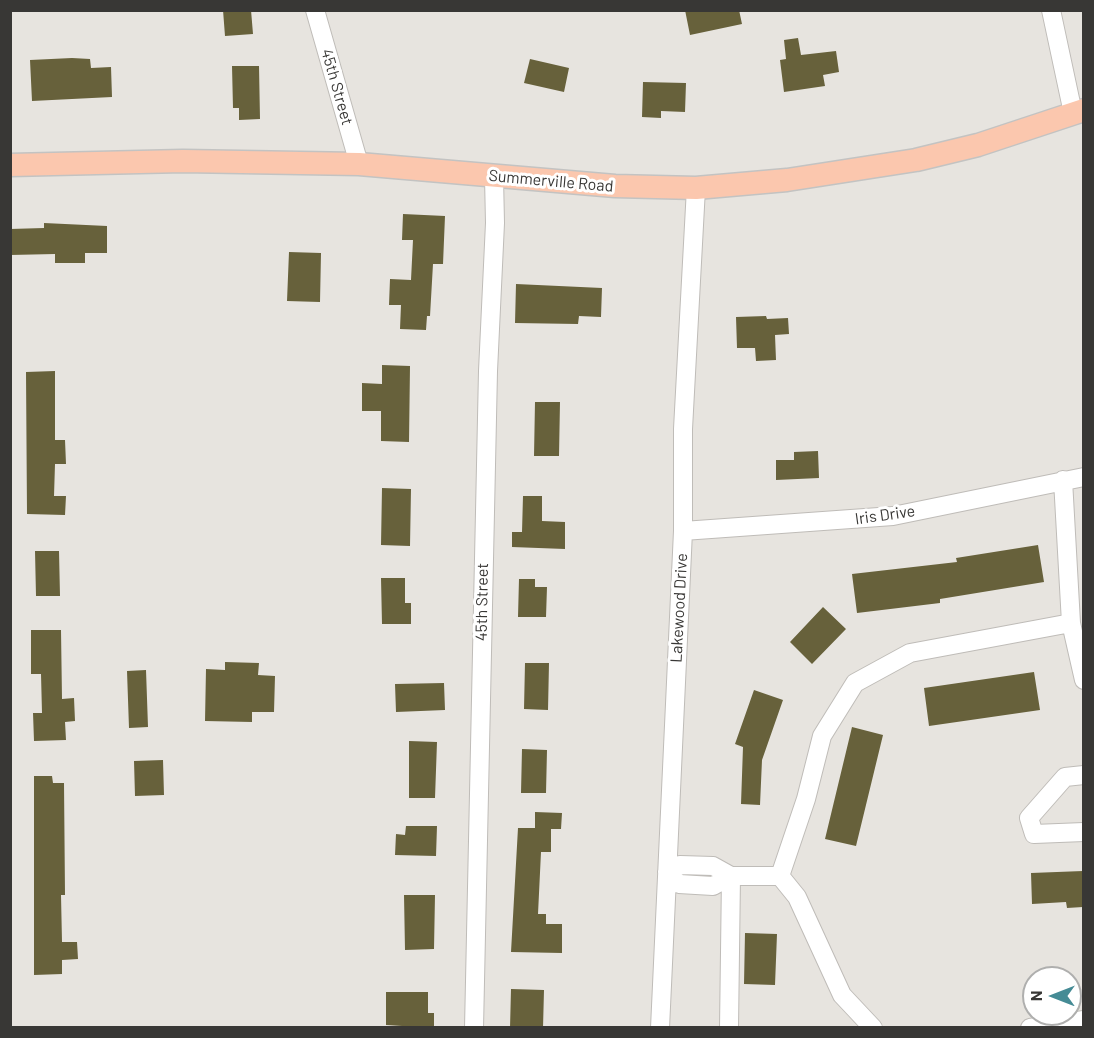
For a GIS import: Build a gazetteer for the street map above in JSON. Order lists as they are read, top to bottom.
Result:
{
  "streets": {
    "main road": ["Summerville Road"],
    "street": ["45th Street", "Iris Drive", "Lakewood Drive"]
  },
  "crossings": [
    ["45th Street", "Summerville Road"],
    ["Summerville Road", "Lakewood Drive"],
    ["Iris Drive", "Lakewood Drive"]
  ],
  "north": "left"
}
